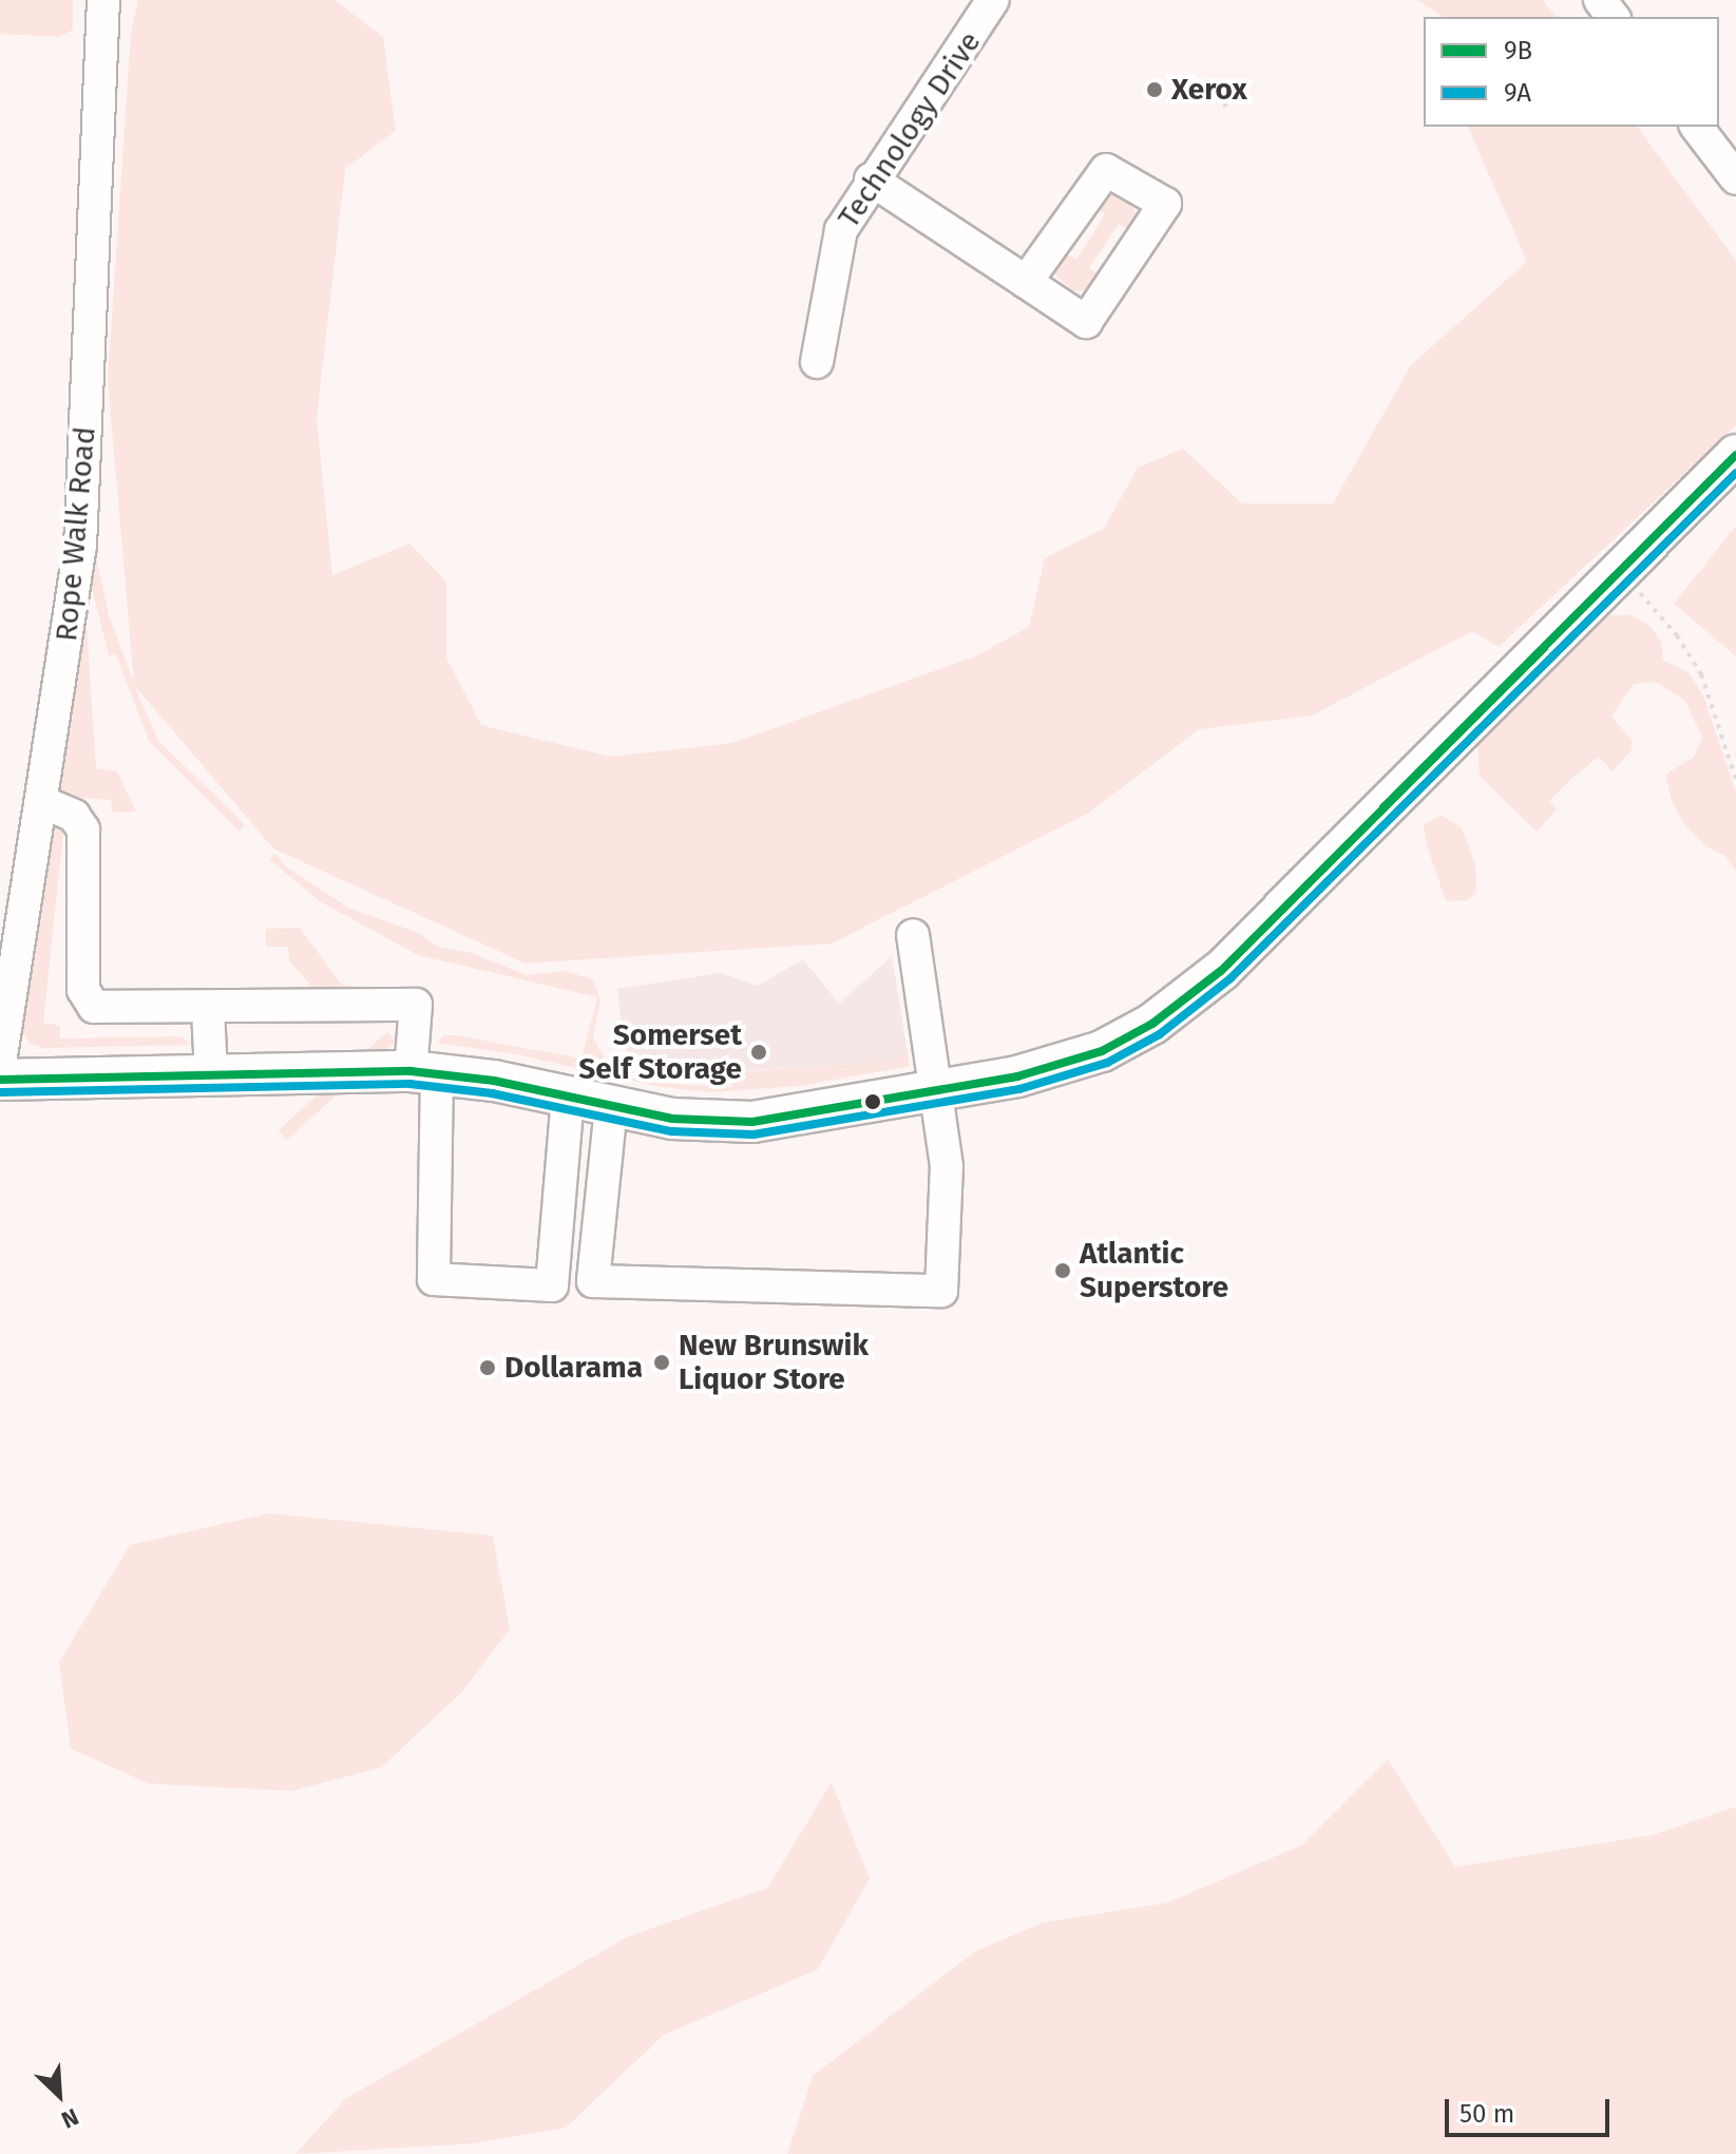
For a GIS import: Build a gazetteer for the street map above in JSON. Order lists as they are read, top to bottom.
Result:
{
  "streets": {
    "street": ["Technology Drive", "Rope Walk Road"]
  },
  "places": [
    "Xerox",
    "Somerset Self Storage",
    "Atlantic Superstore",
    "New Brunswik Liquor Store",
    "Dollarama"
  ],
  "lines": ["transit line 9B", "transit line 9A"],
  "legend": ["9B", "9A"],
  "scale_bar": "50 m",
  "north": "bottom right"
}
